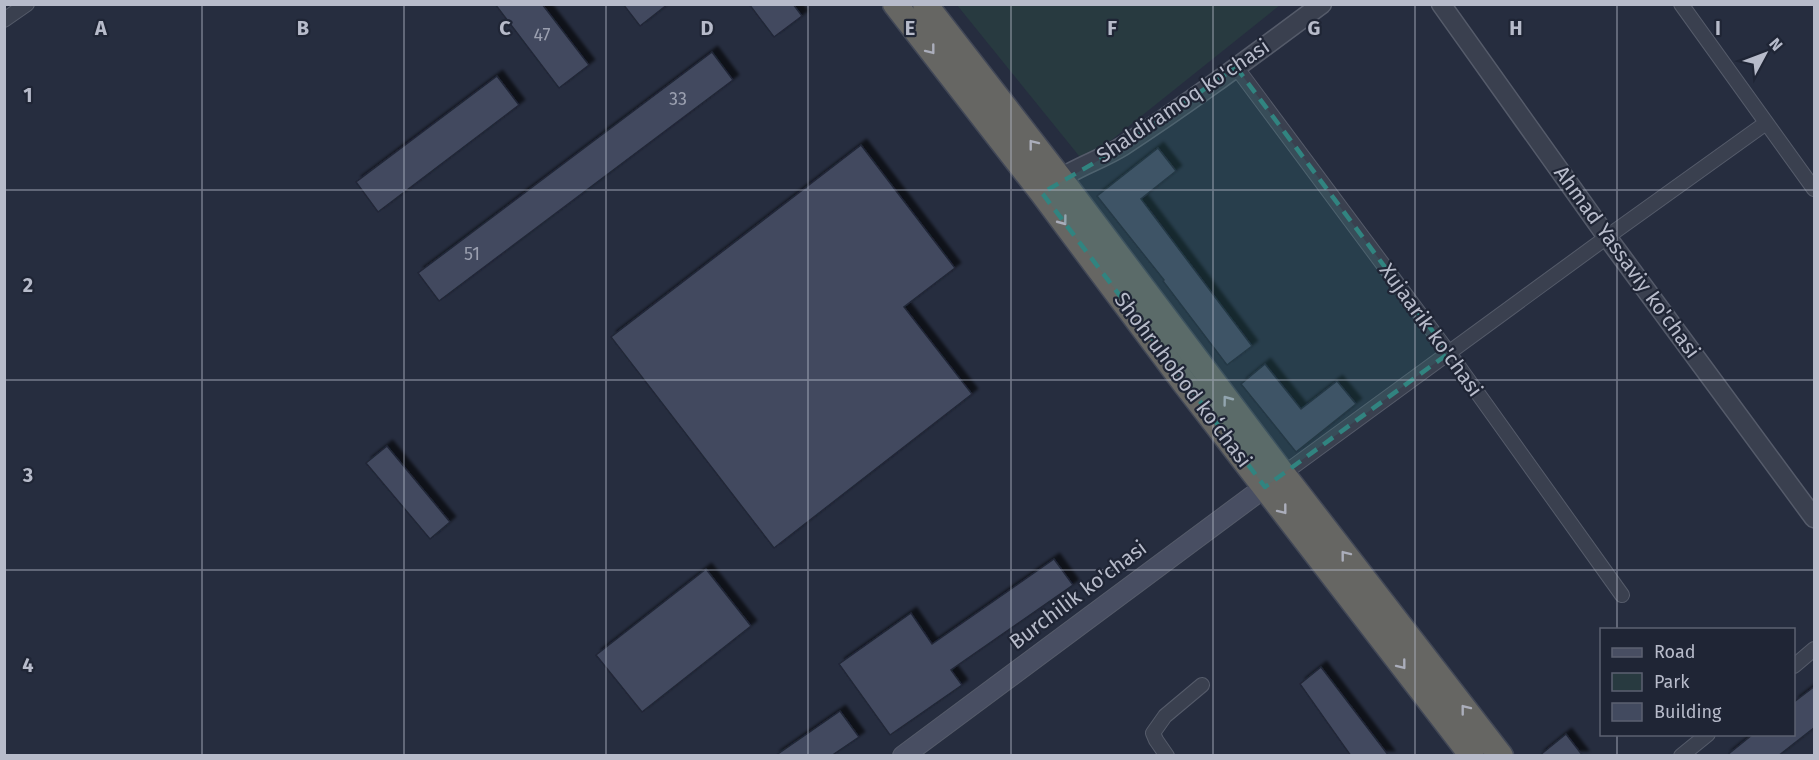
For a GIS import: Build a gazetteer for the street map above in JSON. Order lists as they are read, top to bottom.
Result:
{
  "streets": {
    "highway": ["Shohruhobod koʻchasi"],
    "main road": ["Burchilik ko'chasi"],
    "street": ["Shaldiramoq ko'chasi", "Ahmad Yassaviy ko'chasi", "Xujaarik ko'chasi"]
  },
  "crossings": [
    ["Shaldiramoq ko'chasi", "Xujaarik ko'chasi"],
    ["Shaldiramoq ko'chasi", "Shohruhobod koʻchasi"],
    ["Shohruhobod koʻchasi", "Burchilik ko'chasi"]
  ],
  "house_numbers": ["47", "33", "51"],
  "legend": ["Road", "Park", "Building"],
  "north": "top right",
  "grid": {
    "columns": [
      "A",
      "B",
      "C",
      "D",
      "E",
      "F",
      "G",
      "H",
      "I"
    ],
    "rows": [
      "1",
      "2",
      "3",
      "4"
    ]
  }
}
